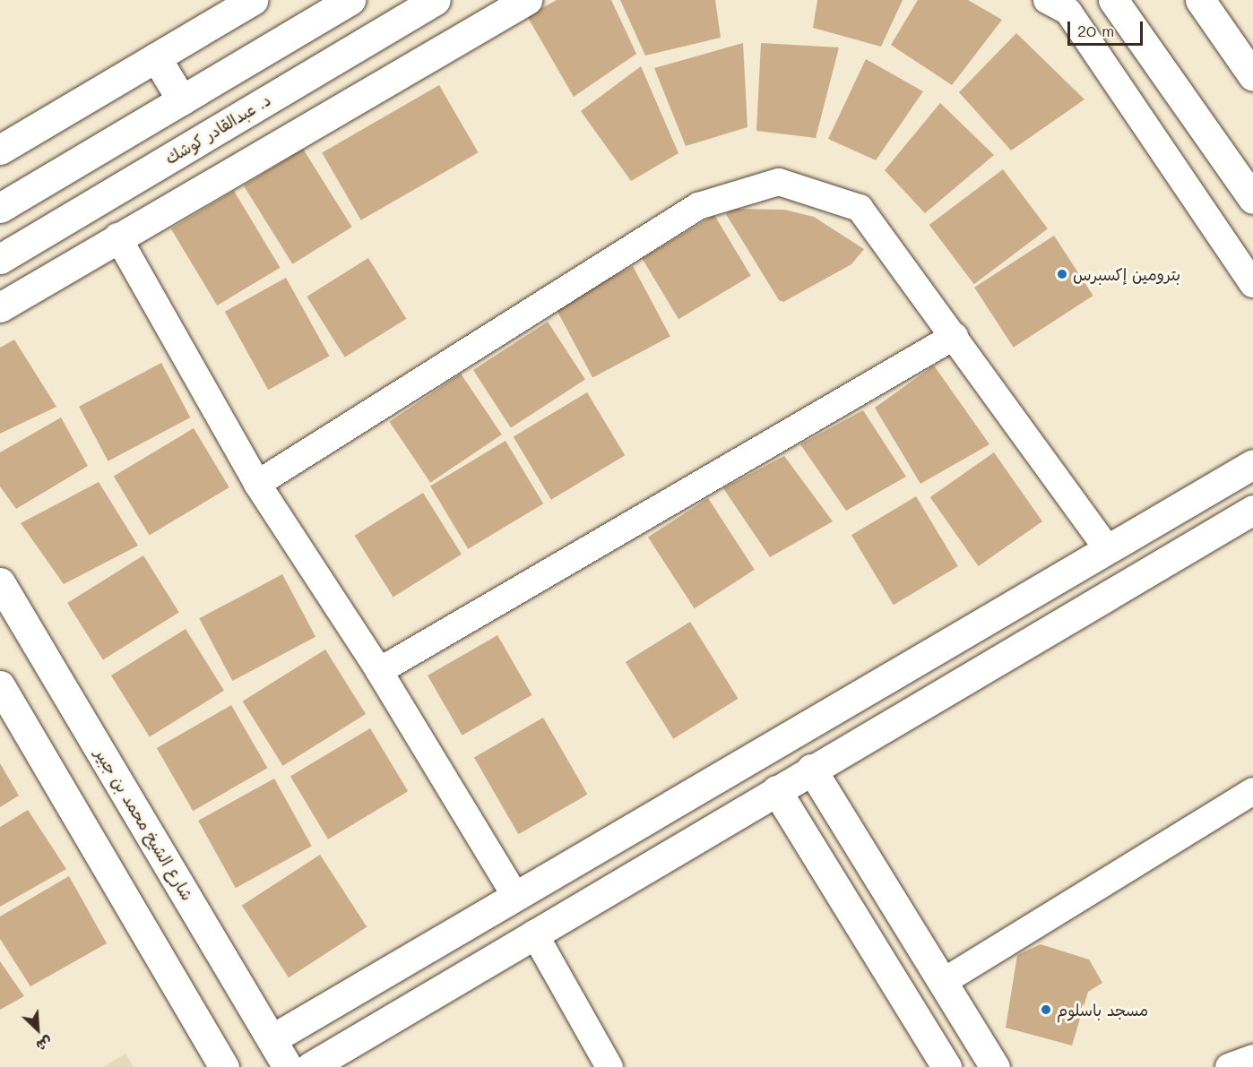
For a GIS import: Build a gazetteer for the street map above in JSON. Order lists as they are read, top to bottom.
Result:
{
  "streets": {
    "street": ["د. عبدالقادر كوشك", "شارع الشيخ محمد بن جبير"]
  },
  "places": ["بترومين إكسبرس", "مسجد باسلوم"],
  "scale_bar": "20 m",
  "north": "bottom right"
}
